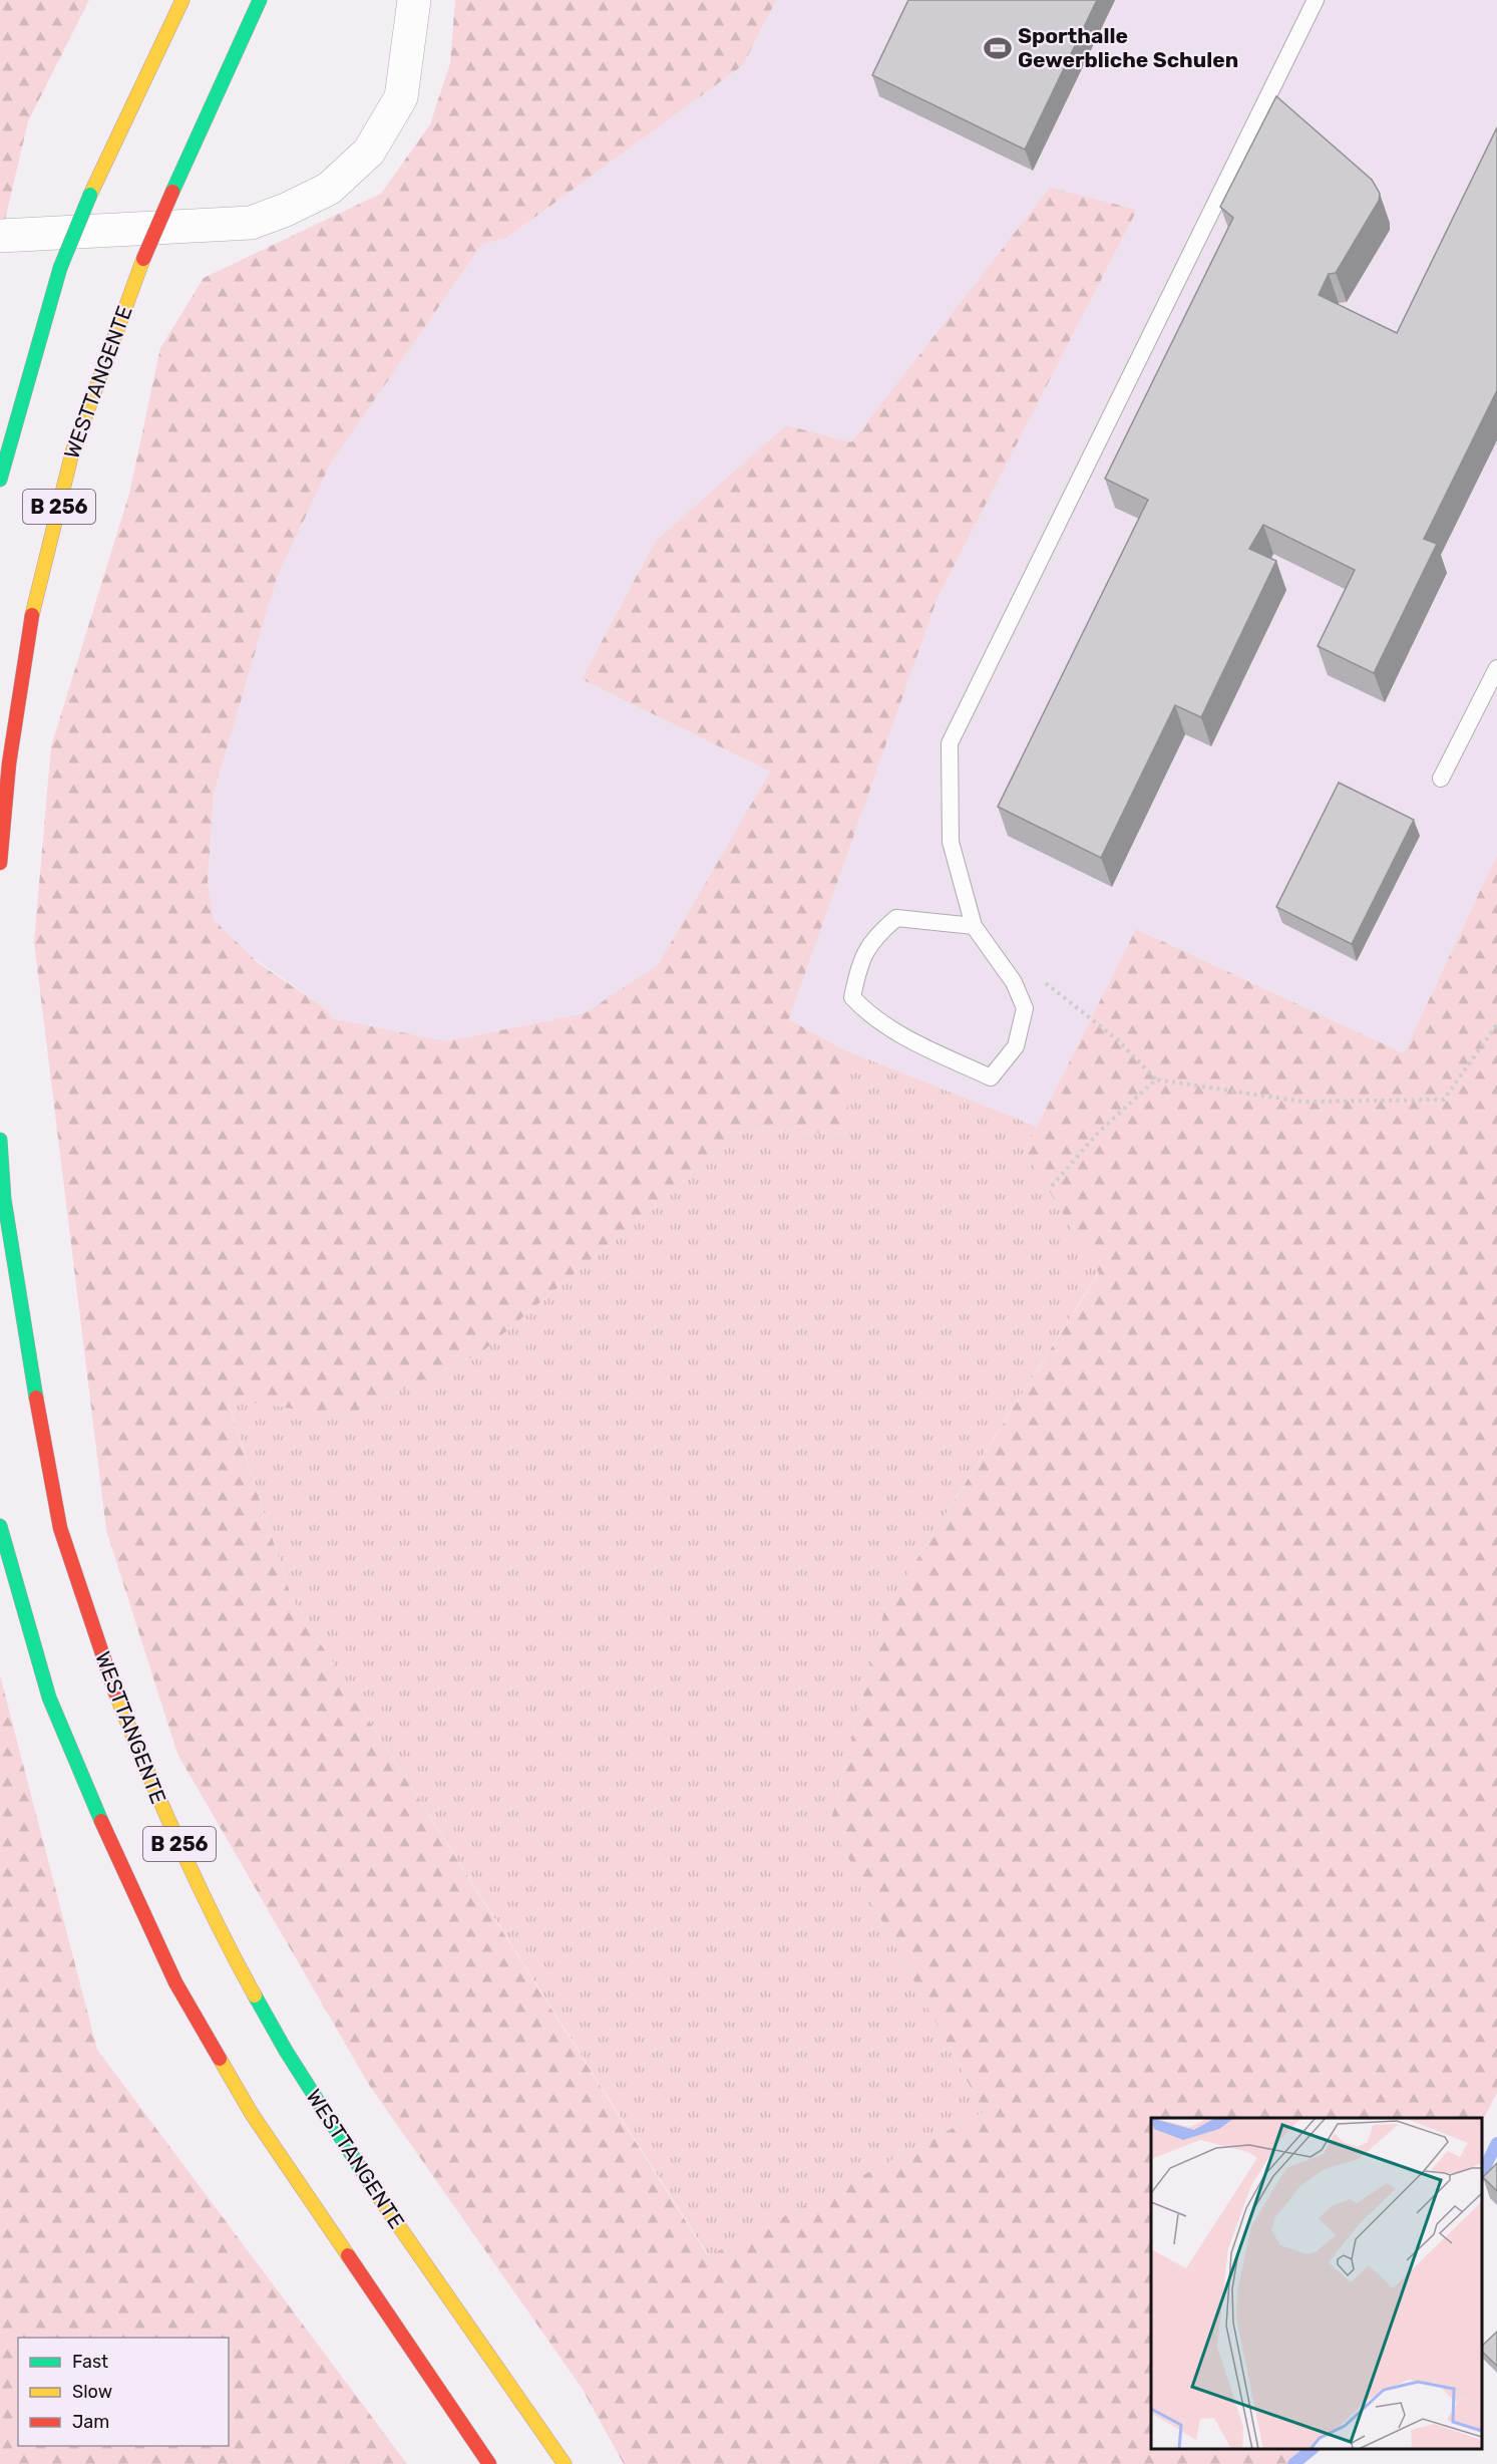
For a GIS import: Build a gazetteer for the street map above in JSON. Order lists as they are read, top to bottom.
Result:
{
  "streets": {
    "highway": ["WESTTANGENTE", "B 256"]
  },
  "places": {
    "sports": ["Sporthalle Gewerbliche Schulen"]
  },
  "legend": ["Fast", "Slow", "Jam"]
}
